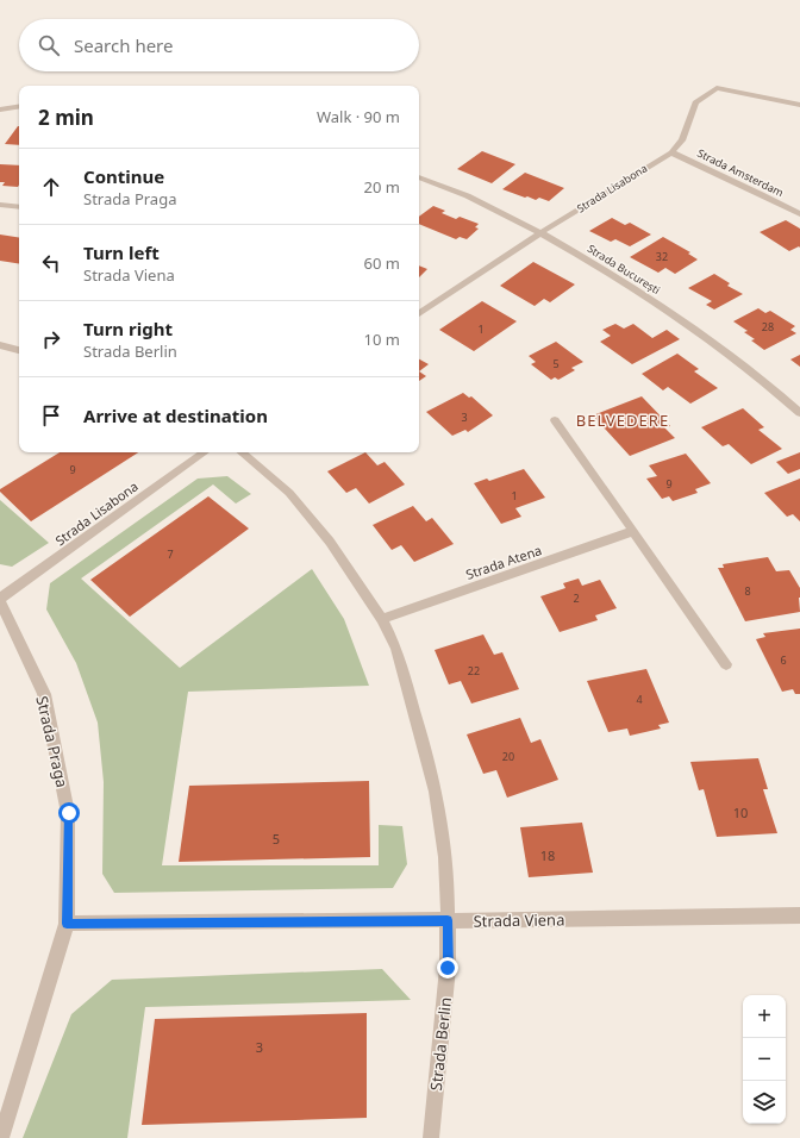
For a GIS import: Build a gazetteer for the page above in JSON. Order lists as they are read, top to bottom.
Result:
{
  "streets": {
    "street": [
      "Strada Amsterdam",
      "Strada Lisabona",
      "Strada București",
      "Strada Atena",
      "Strada Praga",
      "Strada Viena",
      "Strada Berlin"
    ]
  },
  "crossings": [
    ["Strada Amsterdam", "Strada Lisabona"],
    ["Strada Lisabona", "Strada București"],
    ["Strada Lisabona", "Strada Praga"],
    ["Strada Atena", "Strada Berlin"],
    ["Strada Praga", "Strada Viena"],
    ["Strada Viena", "Strada Berlin"]
  ],
  "districts": ["BELVEDERE"],
  "house_numbers": [
    "32",
    "28",
    "1",
    "5",
    "3",
    "9",
    "9",
    "1",
    "7",
    "8",
    "2",
    "6",
    "22",
    "4",
    "20",
    "10",
    "5",
    "18",
    "3"
  ],
  "page": {
    "search": "Search here",
    "heading": ["2 min", "Walk · 90 m"],
    "list": [
      ["Continue", "Strada Praga", "20 m"],
      ["Turn left", "Strada Viena", "60 m"],
      ["Turn right", "Strada Berlin", "10 m"],
      "Arrive at destination"
    ],
    "map_buttons": ["+", "−"]
  }
}
